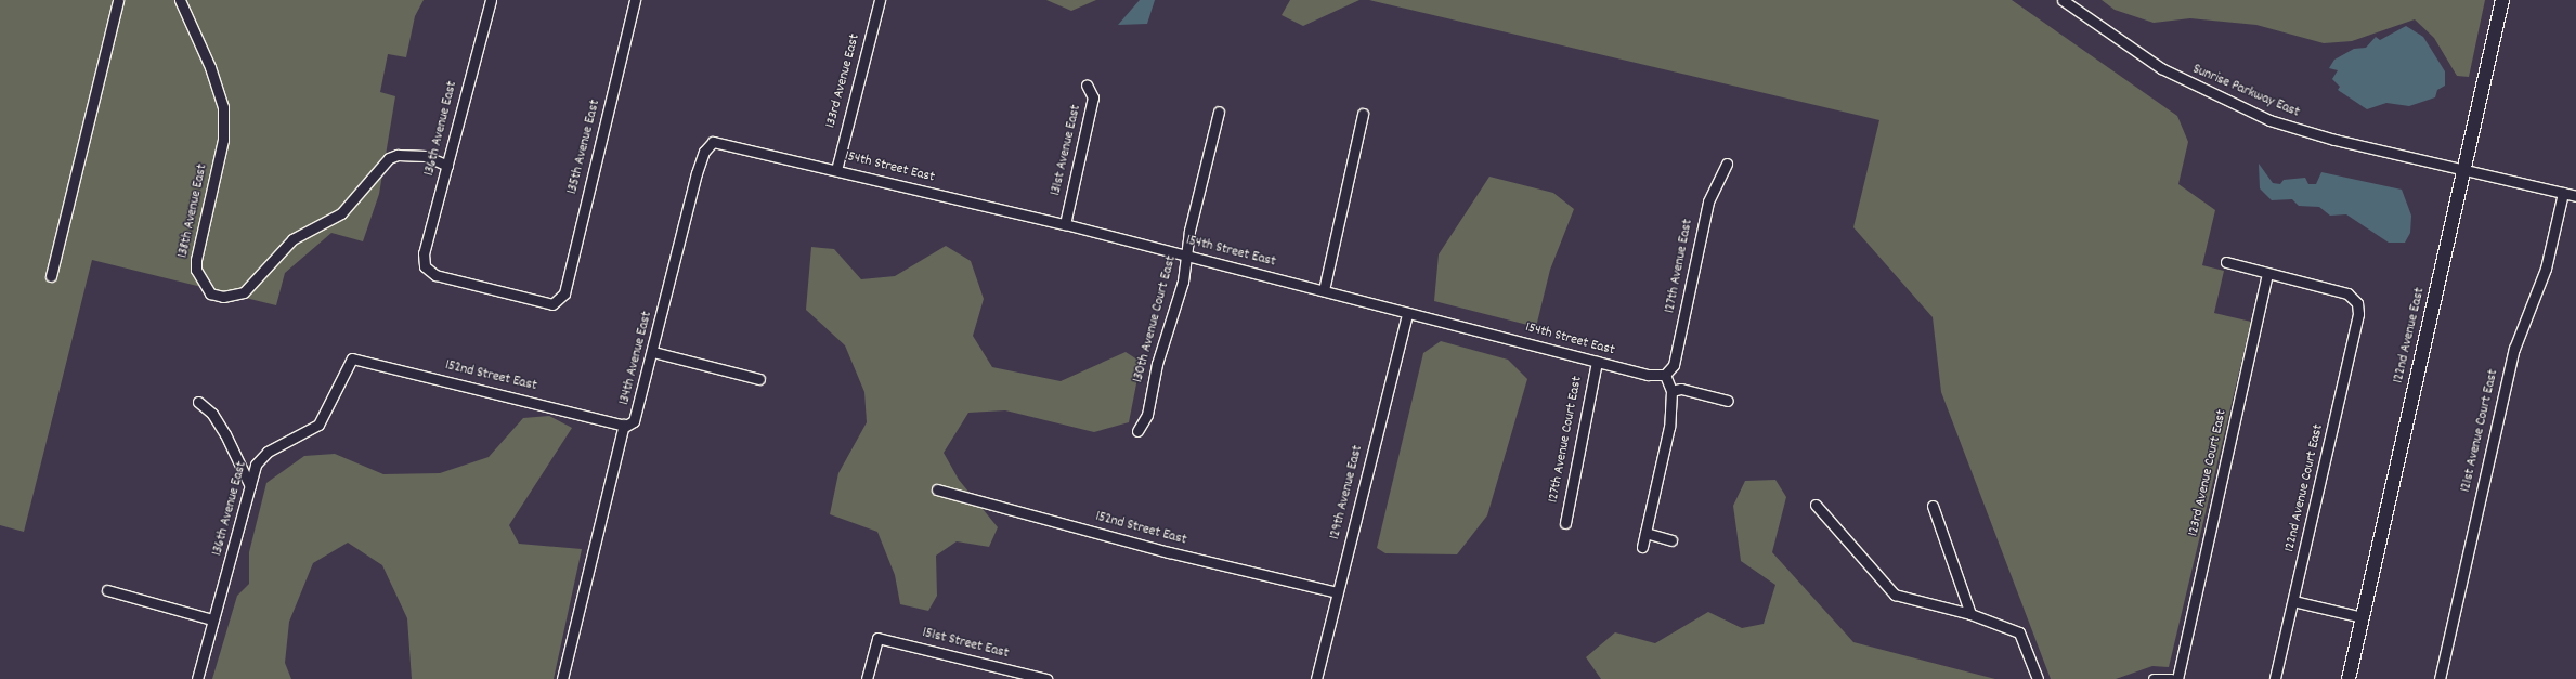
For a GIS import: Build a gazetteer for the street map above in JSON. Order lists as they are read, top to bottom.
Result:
{
  "streets": {
    "main road": ["122nd Avenue East"],
    "street": [
      "133rd Avenue East",
      "Sunrise Parkway East",
      "136th Avenue East",
      "135th Avenue East",
      "131st Avenue East",
      "154th Street East",
      "138th Avenue East",
      "127th Avenue East",
      "130th Avenue Court East",
      "134th Avenue East",
      "152nd Street East",
      "121st Avenue Court East",
      "127th Avenue Court East",
      "123rd Avenue Court East",
      "122nd Avenue Court East",
      "129th Avenue East",
      "151st Street East"
    ]
  },
  "crossings": [
    ["133rd Avenue East", "154th Street East"],
    ["Sunrise Parkway East", "122nd Avenue East"],
    ["Sunrise Parkway East", "121st Avenue Court East"],
    ["136th Avenue East", "135th Avenue East"],
    ["136th Avenue East", "138th Avenue East"],
    ["136th Avenue East", "152nd Street East"],
    ["131st Avenue East", "154th Street East"],
    ["154th Street East", "127th Avenue East"],
    ["154th Street East", "130th Avenue Court East"],
    ["154th Street East", "134th Avenue East"],
    ["154th Street East", "127th Avenue Court East"],
    ["154th Street East", "129th Avenue East"],
    ["134th Avenue East", "152nd Street East"],
    ["152nd Street East", "129th Avenue East"],
    ["123rd Avenue Court East", "122nd Avenue Court East"]
  ]
}
